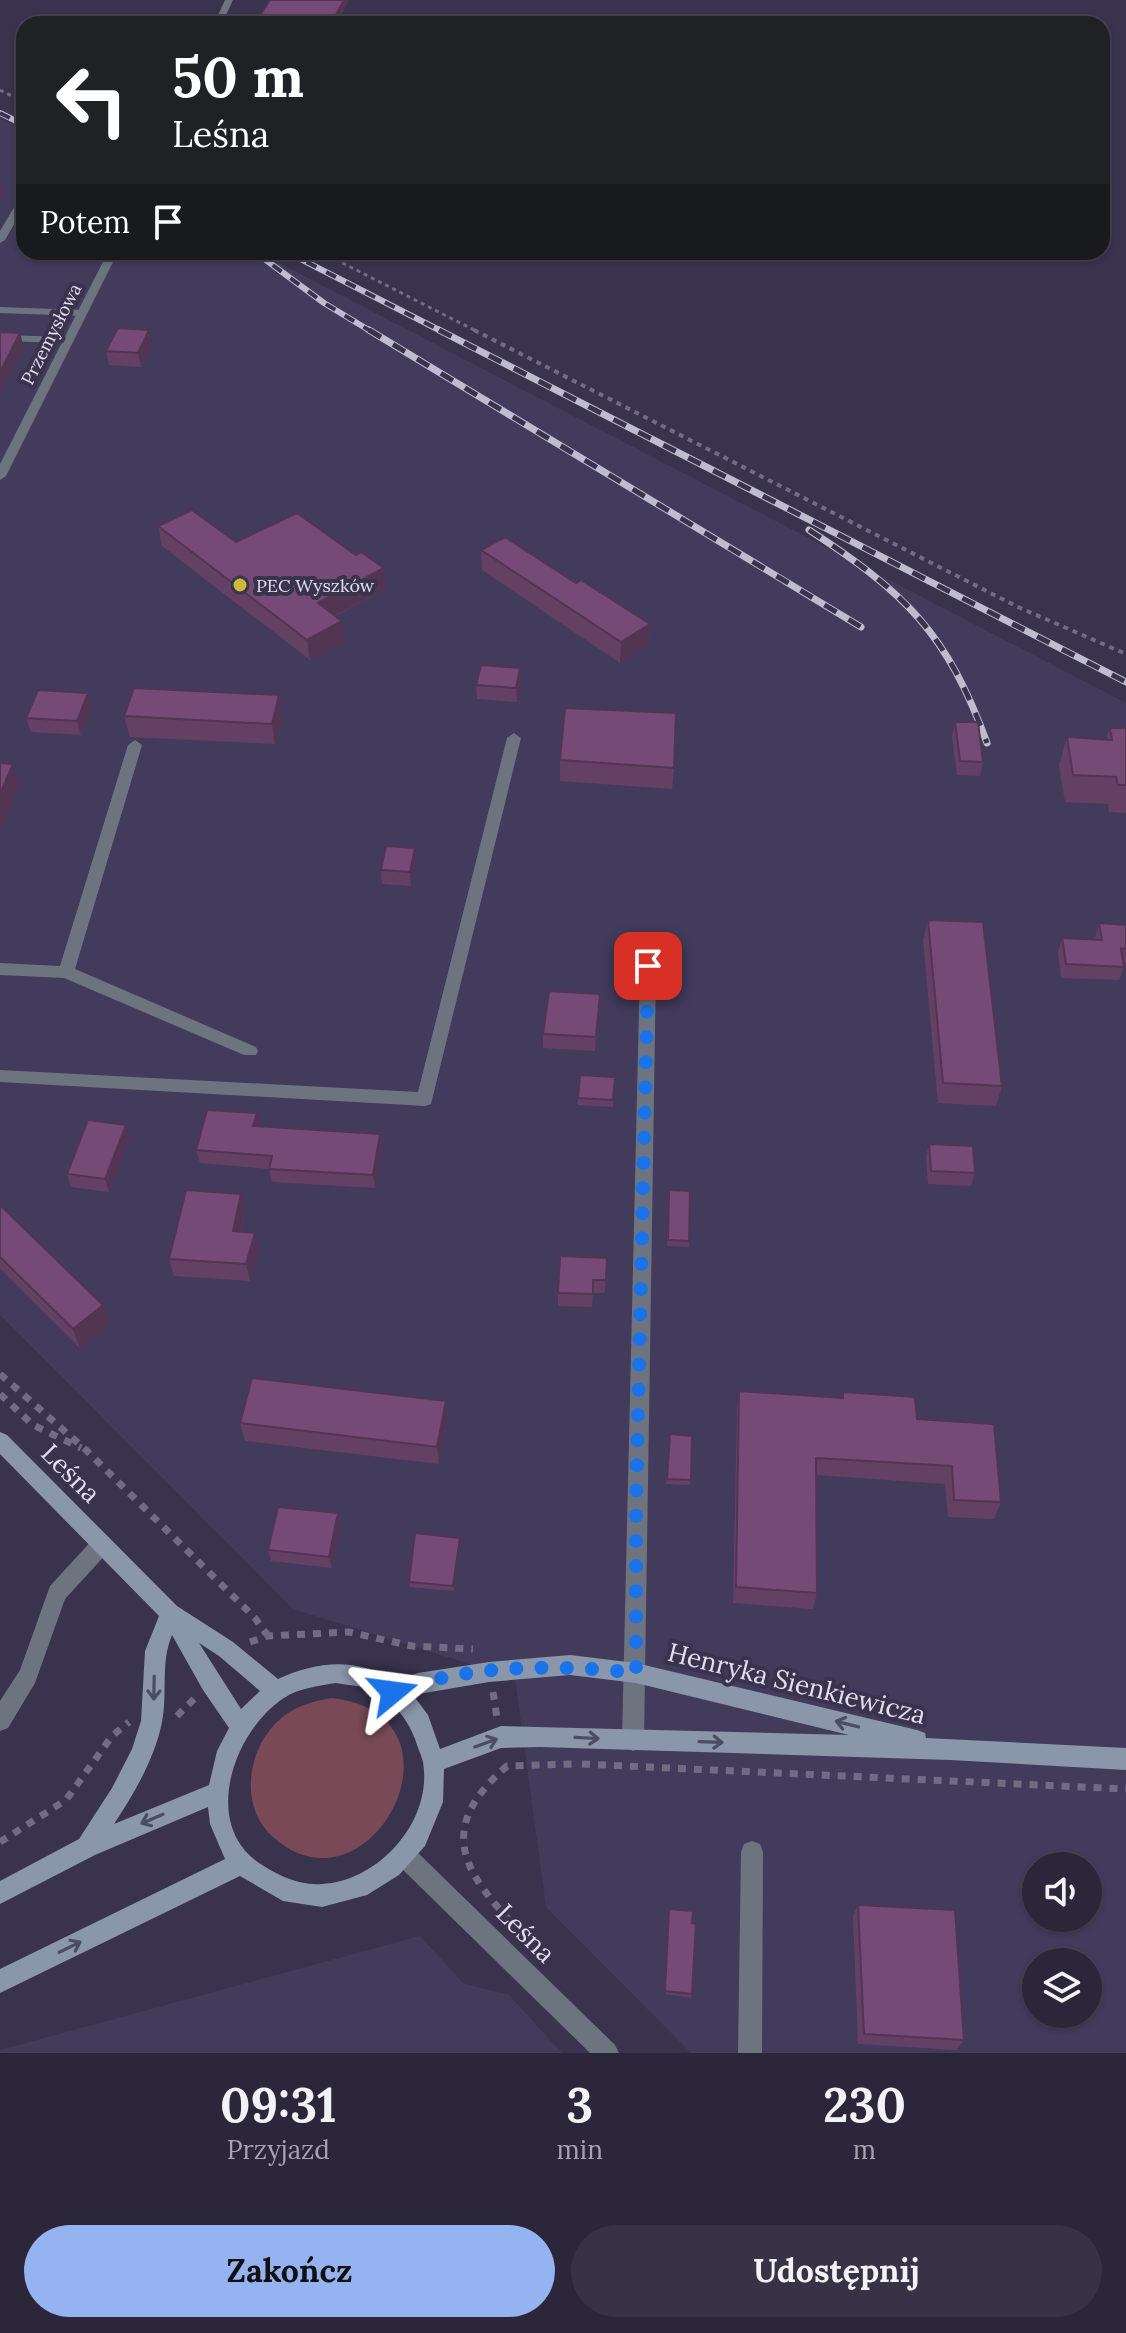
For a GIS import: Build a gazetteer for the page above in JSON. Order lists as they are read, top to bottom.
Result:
{
  "streets": {
    "main road": ["Leśna", "Henryka Sienkiewicza"],
    "street": ["Przemysłowa"]
  },
  "crossings": [
    ["Leśna", "Henryka Sienkiewicza"]
  ],
  "places": ["PEC Wyszków"],
  "page": {
    "turn": ["50 m", "Leśna"],
    "then": "Potem",
    "eta": [
      "09:31",
      "Przyjazd",
      "3",
      "min",
      "230",
      "m"
    ],
    "buttons": ["Zakończ", "Udostępnij"]
  }
}
